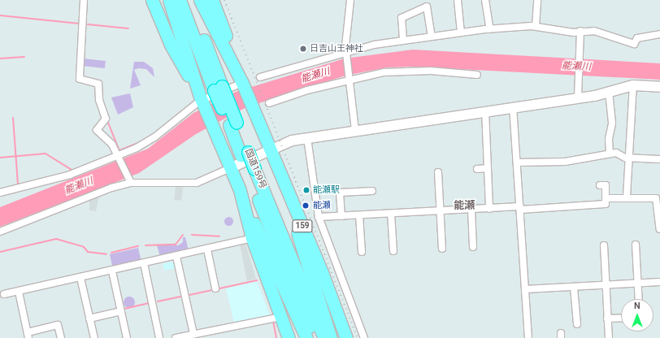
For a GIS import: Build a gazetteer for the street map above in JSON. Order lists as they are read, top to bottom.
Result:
{
  "streets": {
    "highway": ["国道159号", "159"]
  },
  "districts": ["能瀬"],
  "water": ["能瀬川"],
  "places": ["日吉山王神社", "能瀬駅", "能瀬"],
  "north": "top"
}
